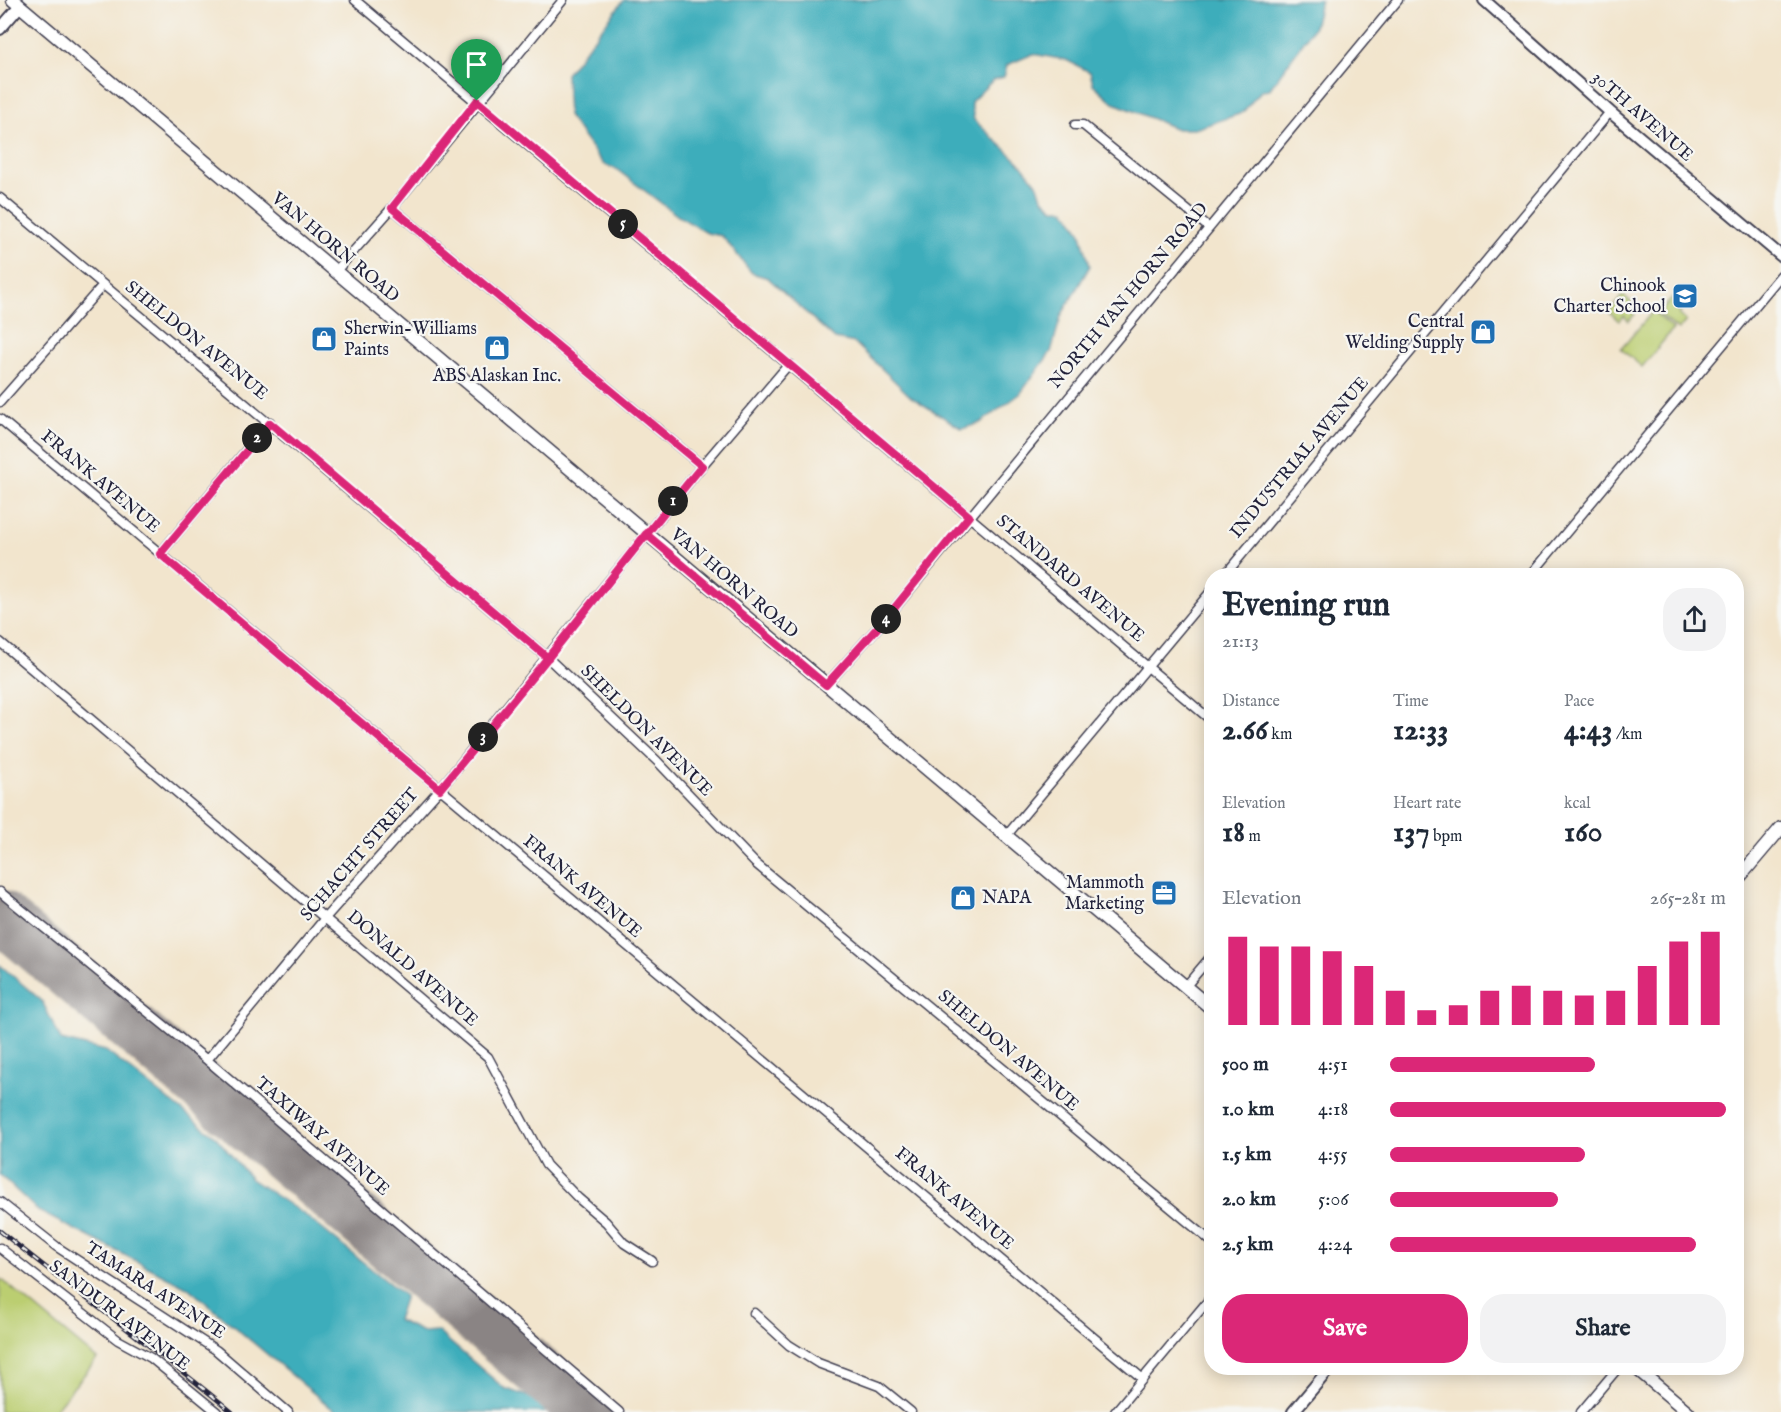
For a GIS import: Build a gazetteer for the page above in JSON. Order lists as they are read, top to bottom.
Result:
{
  "streets": {
    "main road": ["VAN HORN ROAD"],
    "street": [
      "30TH AVENUE",
      "NORTH VAN HORN ROAD",
      "SHELDON AVENUE",
      "INDUSTRIAL AVENUE",
      "FRANK AVENUE",
      "STANDARD AVENUE",
      "SCHACHT STREET",
      "DONALD AVENUE",
      "TAXIWAY AVENUE",
      "TAMARA AVENUE",
      "SANDURI AVENUE"
    ]
  },
  "crossings": [
    ["30TH AVENUE", "INDUSTRIAL AVENUE"],
    ["VAN HORN ROAD", "NORTH VAN HORN ROAD"],
    ["VAN HORN ROAD", "SCHACHT STREET"],
    ["NORTH VAN HORN ROAD", "STANDARD AVENUE"],
    ["SHELDON AVENUE", "SCHACHT STREET"],
    ["FRANK AVENUE", "SCHACHT STREET"],
    ["STANDARD AVENUE", "SCHACHT STREET"],
    ["SCHACHT STREET", "DONALD AVENUE"],
    ["SCHACHT STREET", "TAXIWAY AVENUE"]
  ],
  "places": {
    "school or university": ["Chinook Charter School"],
    "shop": [
      "Central Welding Supply",
      "Sherwin-Williams Paints",
      "ABS Alaskan Inc.",
      "NAPA"
    ],
    "office": ["Mammoth Marketing"]
  },
  "page": {
    "pins": [
      "5",
      "2",
      "1",
      "4",
      "3"
    ],
    "heading": ["Evening run", "21:13"],
    "stats": [
      ["Distance", "2.66 km"],
      ["Time", "12:33"],
      ["Pace", "4:43 /km"],
      ["Elevation", "18 m"],
      ["Heart rate", "137 bpm"],
      ["kcal", "160"]
    ],
    "chart": ["Elevation", "265–281 m"],
    "list": [
      {
        "name": "500 m",
        "note": "4:51"
      },
      {
        "name": "1.0 km",
        "note": "4:18"
      },
      {
        "name": "1.5 km",
        "note": "4:55"
      },
      {
        "name": "2.0 km",
        "note": "5:06"
      },
      {
        "name": "2.5 km",
        "note": "4:24"
      }
    ],
    "buttons": ["Save", "Share"]
  }
}
